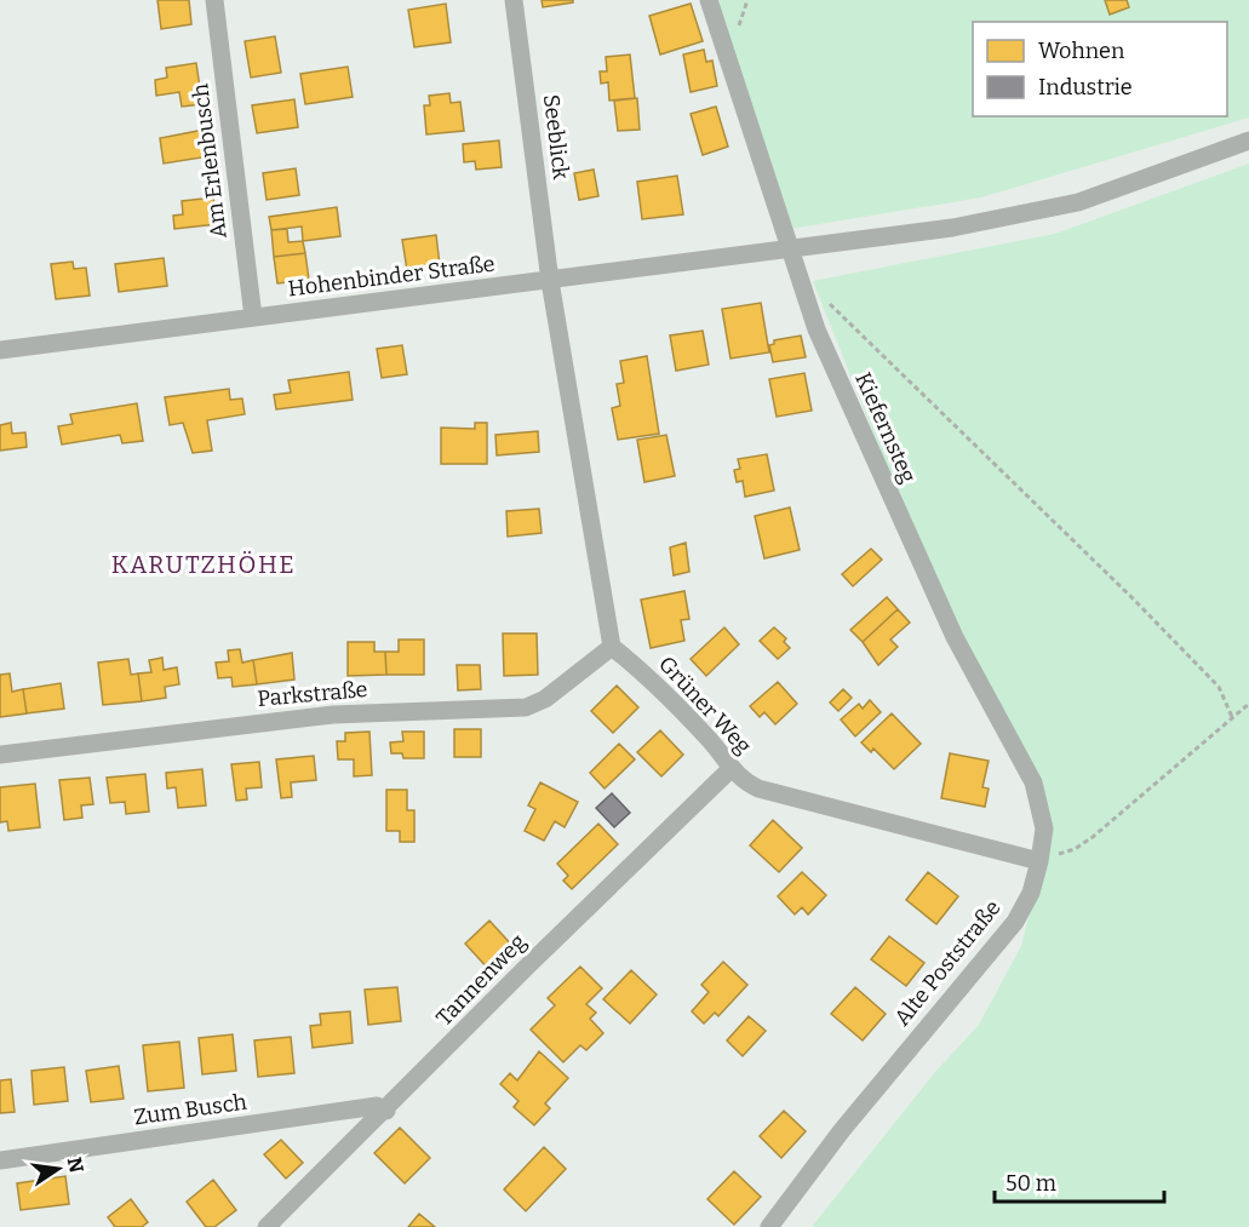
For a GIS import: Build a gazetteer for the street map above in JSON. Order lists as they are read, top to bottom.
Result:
{
  "streets": {
    "street": [
      "Seeblick",
      "Am Erlenbusch",
      "Hohenbinder Straße",
      "Kiefernsteg",
      "Parkstraße",
      "Grüner Weg",
      "Alte Poststraße",
      "Tannenweg",
      "Zum Busch"
    ]
  },
  "crossings": [
    ["Seeblick", "Hohenbinder Straße"],
    ["Am Erlenbusch", "Hohenbinder Straße"],
    ["Hohenbinder Straße", "Kiefernsteg"],
    ["Kiefernsteg", "Grüner Weg"],
    ["Kiefernsteg", "Alte Poststraße"],
    ["Parkstraße", "Grüner Weg"],
    ["Grüner Weg", "Alte Poststraße"],
    ["Grüner Weg", "Tannenweg"],
    ["Tannenweg", "Zum Busch"]
  ],
  "districts": ["KARUTZHÖHE"],
  "legend": ["Wohnen", "Industrie"],
  "scale_bar": "50 m",
  "north": "right"
}
